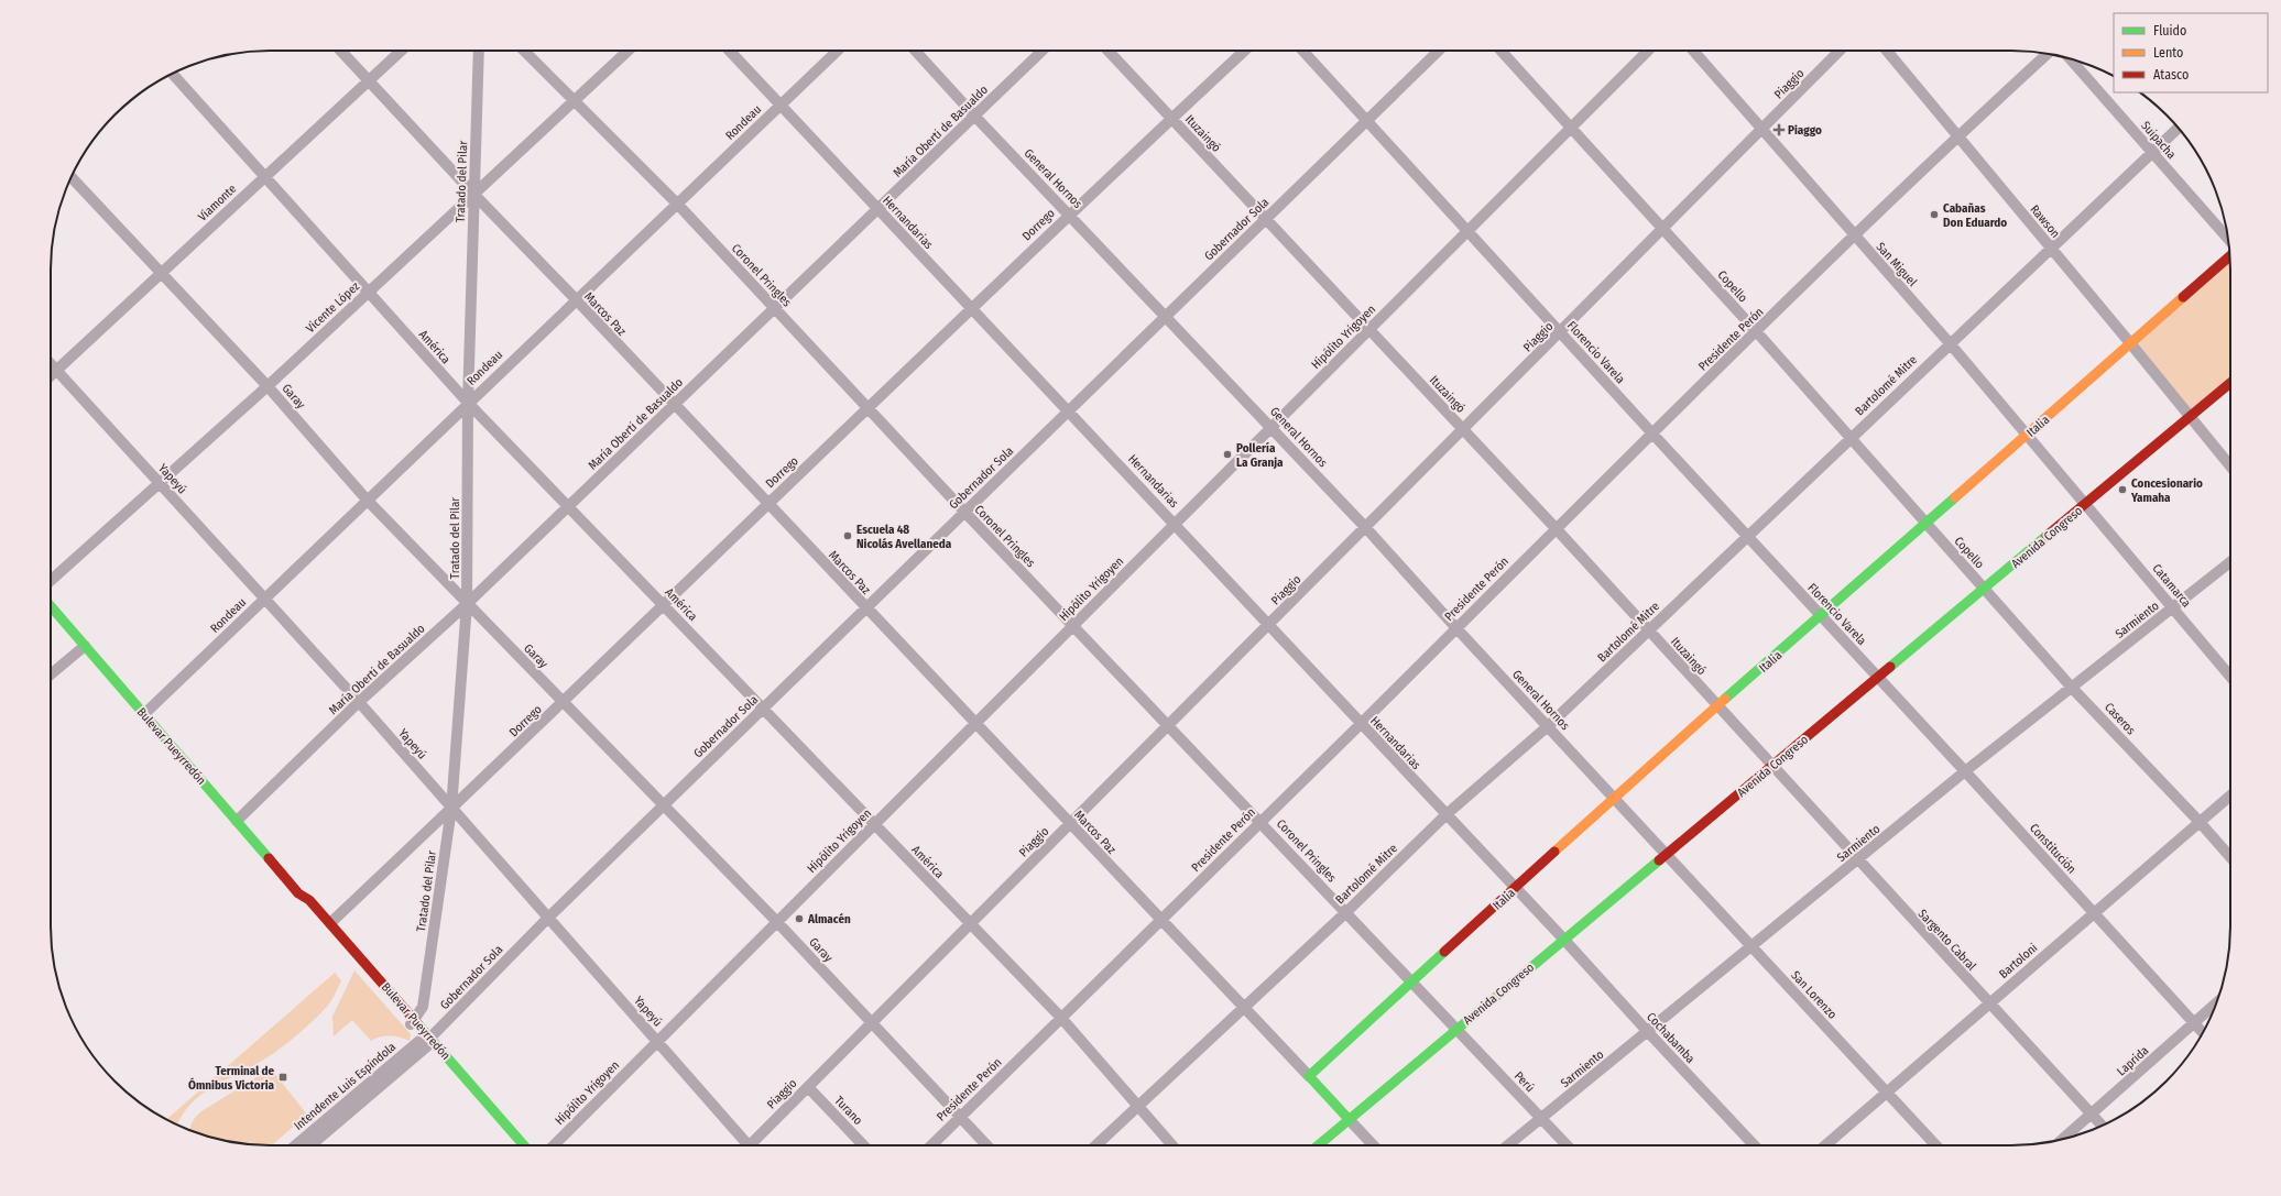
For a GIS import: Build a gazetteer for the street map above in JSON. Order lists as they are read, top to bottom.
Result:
{
  "streets": {
    "street": [
      "Piaggio",
      "Rondeau",
      "María Oberti de Basualdo",
      "Ituzaingó",
      "Suipacha",
      "General Hornos",
      "Tratado del Pilar",
      "Viamonte",
      "Rawson",
      "Hernandarias",
      "Dorrego",
      "Gobernador Sola",
      "San Miguel",
      "Coronel Pringles",
      "Copello",
      "Vicente López",
      "Marcos Paz",
      "Hipólito Yrigoyen",
      "Presidente Perón",
      "América",
      "Florencio Varela",
      "Bartolomé Mitre",
      "Garay",
      "Italia",
      "Yapeyú",
      "Avenida Congreso",
      "Catamarca",
      "Sarmiento",
      "Caseros",
      "Bulevar Pueyrredón",
      "Constitución",
      "Sargento Cabral",
      "Bartoloni",
      "San Lorenzo",
      "Cochabamba",
      "Laprida",
      "Perú",
      "Intendente Luis Espíndola",
      "Turano"
    ]
  },
  "crossings": [
    ["Piaggio", "Ituzaingó"],
    ["Piaggio", "General Hornos"],
    ["Piaggio", "Hernandarias"],
    ["Piaggio", "San Miguel"],
    ["Piaggio", "Coronel Pringles"],
    ["Piaggio", "Copello"],
    ["Piaggio", "Marcos Paz"],
    ["Piaggio", "América"],
    ["Piaggio", "Florencio Varela"],
    ["Piaggio", "Garay"],
    ["Piaggio", "Turano"],
    ["Rondeau", "Tratado del Pilar"],
    ["Rondeau", "Hernandarias"],
    ["Rondeau", "Coronel Pringles"],
    ["Rondeau", "Marcos Paz"],
    ["Rondeau", "América"],
    ["Rondeau", "Garay"],
    ["Rondeau", "Yapeyú"],
    ["Rondeau", "Bulevar Pueyrredón"],
    ["María Oberti de Basualdo", "General Hornos"],
    ["María Oberti de Basualdo", "Tratado del Pilar"],
    ["María Oberti de Basualdo", "Hernandarias"],
    ["María Oberti de Basualdo", "Coronel Pringles"],
    ["María Oberti de Basualdo", "Marcos Paz"],
    ["María Oberti de Basualdo", "América"],
    ["María Oberti de Basualdo", "Garay"],
    ["María Oberti de Basualdo", "Yapeyú"],
    ["María Oberti de Basualdo", "Bulevar Pueyrredón"],
    ["Ituzaingó", "Dorrego"],
    ["Ituzaingó", "Gobernador Sola"],
    ["Ituzaingó", "Hipólito Yrigoyen"],
    ["Ituzaingó", "Presidente Perón"],
    ["Ituzaingó", "Bartolomé Mitre"],
    ["Ituzaingó", "Italia"],
    ["Ituzaingó", "Avenida Congreso"],
    ["Ituzaingó", "Sargento Cabral"],
    ["Suipacha", "Bartolomé Mitre"],
    ["General Hornos", "Dorrego"],
    ["General Hornos", "Gobernador Sola"],
    ["General Hornos", "Hipólito Yrigoyen"],
    ["General Hornos", "Presidente Perón"],
    ["General Hornos", "Bartolomé Mitre"],
    ["General Hornos", "Italia"],
    ["General Hornos", "Avenida Congreso"],
    ["General Hornos", "San Lorenzo"],
    ["Tratado del Pilar", "Dorrego"],
    ["Tratado del Pilar", "Vicente López"],
    ["Tratado del Pilar", "Marcos Paz"],
    ["Tratado del Pilar", "América"],
    ["Tratado del Pilar", "Garay"],
    ["Tratado del Pilar", "Yapeyú"],
    ["Tratado del Pilar", "Bulevar Pueyrredón"],
    ["Viamonte", "Marcos Paz"],
    ["Viamonte", "América"],
    ["Viamonte", "Garay"],
    ["Viamonte", "Yapeyú"],
    ["Rawson", "Presidente Perón"],
    ["Rawson", "Bartolomé Mitre"],
    ["Rawson", "Italia"],
    ["Rawson", "Avenida Congreso"],
    ["Hernandarias", "Dorrego"],
    ["Hernandarias", "Gobernador Sola"],
    ["Hernandarias", "Hipólito Yrigoyen"],
    ["Hernandarias", "Presidente Perón"],
    ["Hernandarias", "Bartolomé Mitre"],
    ["Hernandarias", "Italia"],
    ["Hernandarias", "Avenida Congreso"],
    ["Hernandarias", "Cochabamba"],
    ["Dorrego", "Coronel Pringles"],
    ["Dorrego", "Marcos Paz"],
    ["Dorrego", "América"],
    ["Dorrego", "Garay"],
    ["Dorrego", "Yapeyú"],
    ["Dorrego", "Bulevar Pueyrredón"],
    ["Gobernador Sola", "Coronel Pringles"],
    ["Gobernador Sola", "Marcos Paz"],
    ["Gobernador Sola", "América"],
    ["Gobernador Sola", "Florencio Varela"],
    ["Gobernador Sola", "Garay"],
    ["Gobernador Sola", "Yapeyú"],
    ["Gobernador Sola", "Bulevar Pueyrredón"],
    ["Gobernador Sola", "Intendente Luis Espíndola"],
    ["San Miguel", "Presidente Perón"],
    ["San Miguel", "Bartolomé Mitre"],
    ["San Miguel", "Italia"],
    ["San Miguel", "Avenida Congreso"],
    ["San Miguel", "Catamarca"],
    ["Coronel Pringles", "Vicente López"],
    ["Coronel Pringles", "Hipólito Yrigoyen"],
    ["Coronel Pringles", "Presidente Perón"],
    ["Coronel Pringles", "Bartolomé Mitre"],
    ["Coronel Pringles", "Italia"],
    ["Coronel Pringles", "Avenida Congreso"],
    ["Coronel Pringles", "Perú"],
    ["Copello", "Hipólito Yrigoyen"],
    ["Copello", "Presidente Perón"],
    ["Copello", "Bartolomé Mitre"],
    ["Copello", "Italia"],
    ["Copello", "Avenida Congreso"],
    ["Copello", "Caseros"],
    ["Vicente López", "Marcos Paz"],
    ["Vicente López", "América"],
    ["Vicente López", "Garay"],
    ["Vicente López", "Yapeyú"],
    ["Marcos Paz", "Hipólito Yrigoyen"],
    ["Marcos Paz", "Presidente Perón"],
    ["Marcos Paz", "Bartolomé Mitre"],
    ["Marcos Paz", "Italia"],
    ["Marcos Paz", "Avenida Congreso"],
    ["Hipólito Yrigoyen", "América"],
    ["Hipólito Yrigoyen", "Florencio Varela"],
    ["Hipólito Yrigoyen", "Garay"],
    ["Hipólito Yrigoyen", "Yapeyú"],
    ["Presidente Perón", "América"],
    ["Presidente Perón", "Florencio Varela"],
    ["Presidente Perón", "Garay"],
    ["América", "Bartolomé Mitre"],
    ["Florencio Varela", "Bartolomé Mitre"],
    ["Florencio Varela", "Italia"],
    ["Florencio Varela", "Avenida Congreso"],
    ["Florencio Varela", "Constitución"],
    ["Avenida Congreso", "Catamarca"],
    ["Avenida Congreso", "Caseros"],
    ["Avenida Congreso", "Constitución"],
    ["Avenida Congreso", "Sargento Cabral"],
    ["Avenida Congreso", "San Lorenzo"],
    ["Avenida Congreso", "Cochabamba"],
    ["Avenida Congreso", "Perú"],
    ["Catamarca", "Sarmiento"],
    ["Sarmiento", "Caseros"],
    ["Sarmiento", "Constitución"],
    ["Sarmiento", "Sargento Cabral"],
    ["Sarmiento", "San Lorenzo"],
    ["Sarmiento", "Cochabamba"],
    ["Sarmiento", "Perú"],
    ["Caseros", "Bartoloni"],
    ["Bulevar Pueyrredón", "Intendente Luis Espíndola"],
    ["Constitución", "Bartoloni"],
    ["Constitución", "Laprida"],
    ["Sargento Cabral", "Bartoloni"],
    ["Sargento Cabral", "Laprida"],
    ["Bartoloni", "San Lorenzo"]
  ],
  "places": {
    "health": ["Piaggo"],
    "other": [
      "Cabañas Don Eduardo",
      "Pollería La Granja",
      "Concesionario Yamaha",
      "Escuela 48 Nicolás Avellaneda",
      "Almacén"
    ],
    "transit": ["Terminal de Ómnibus Victoria"]
  },
  "legend": ["Fluido", "Lento", "Atasco"]
}
